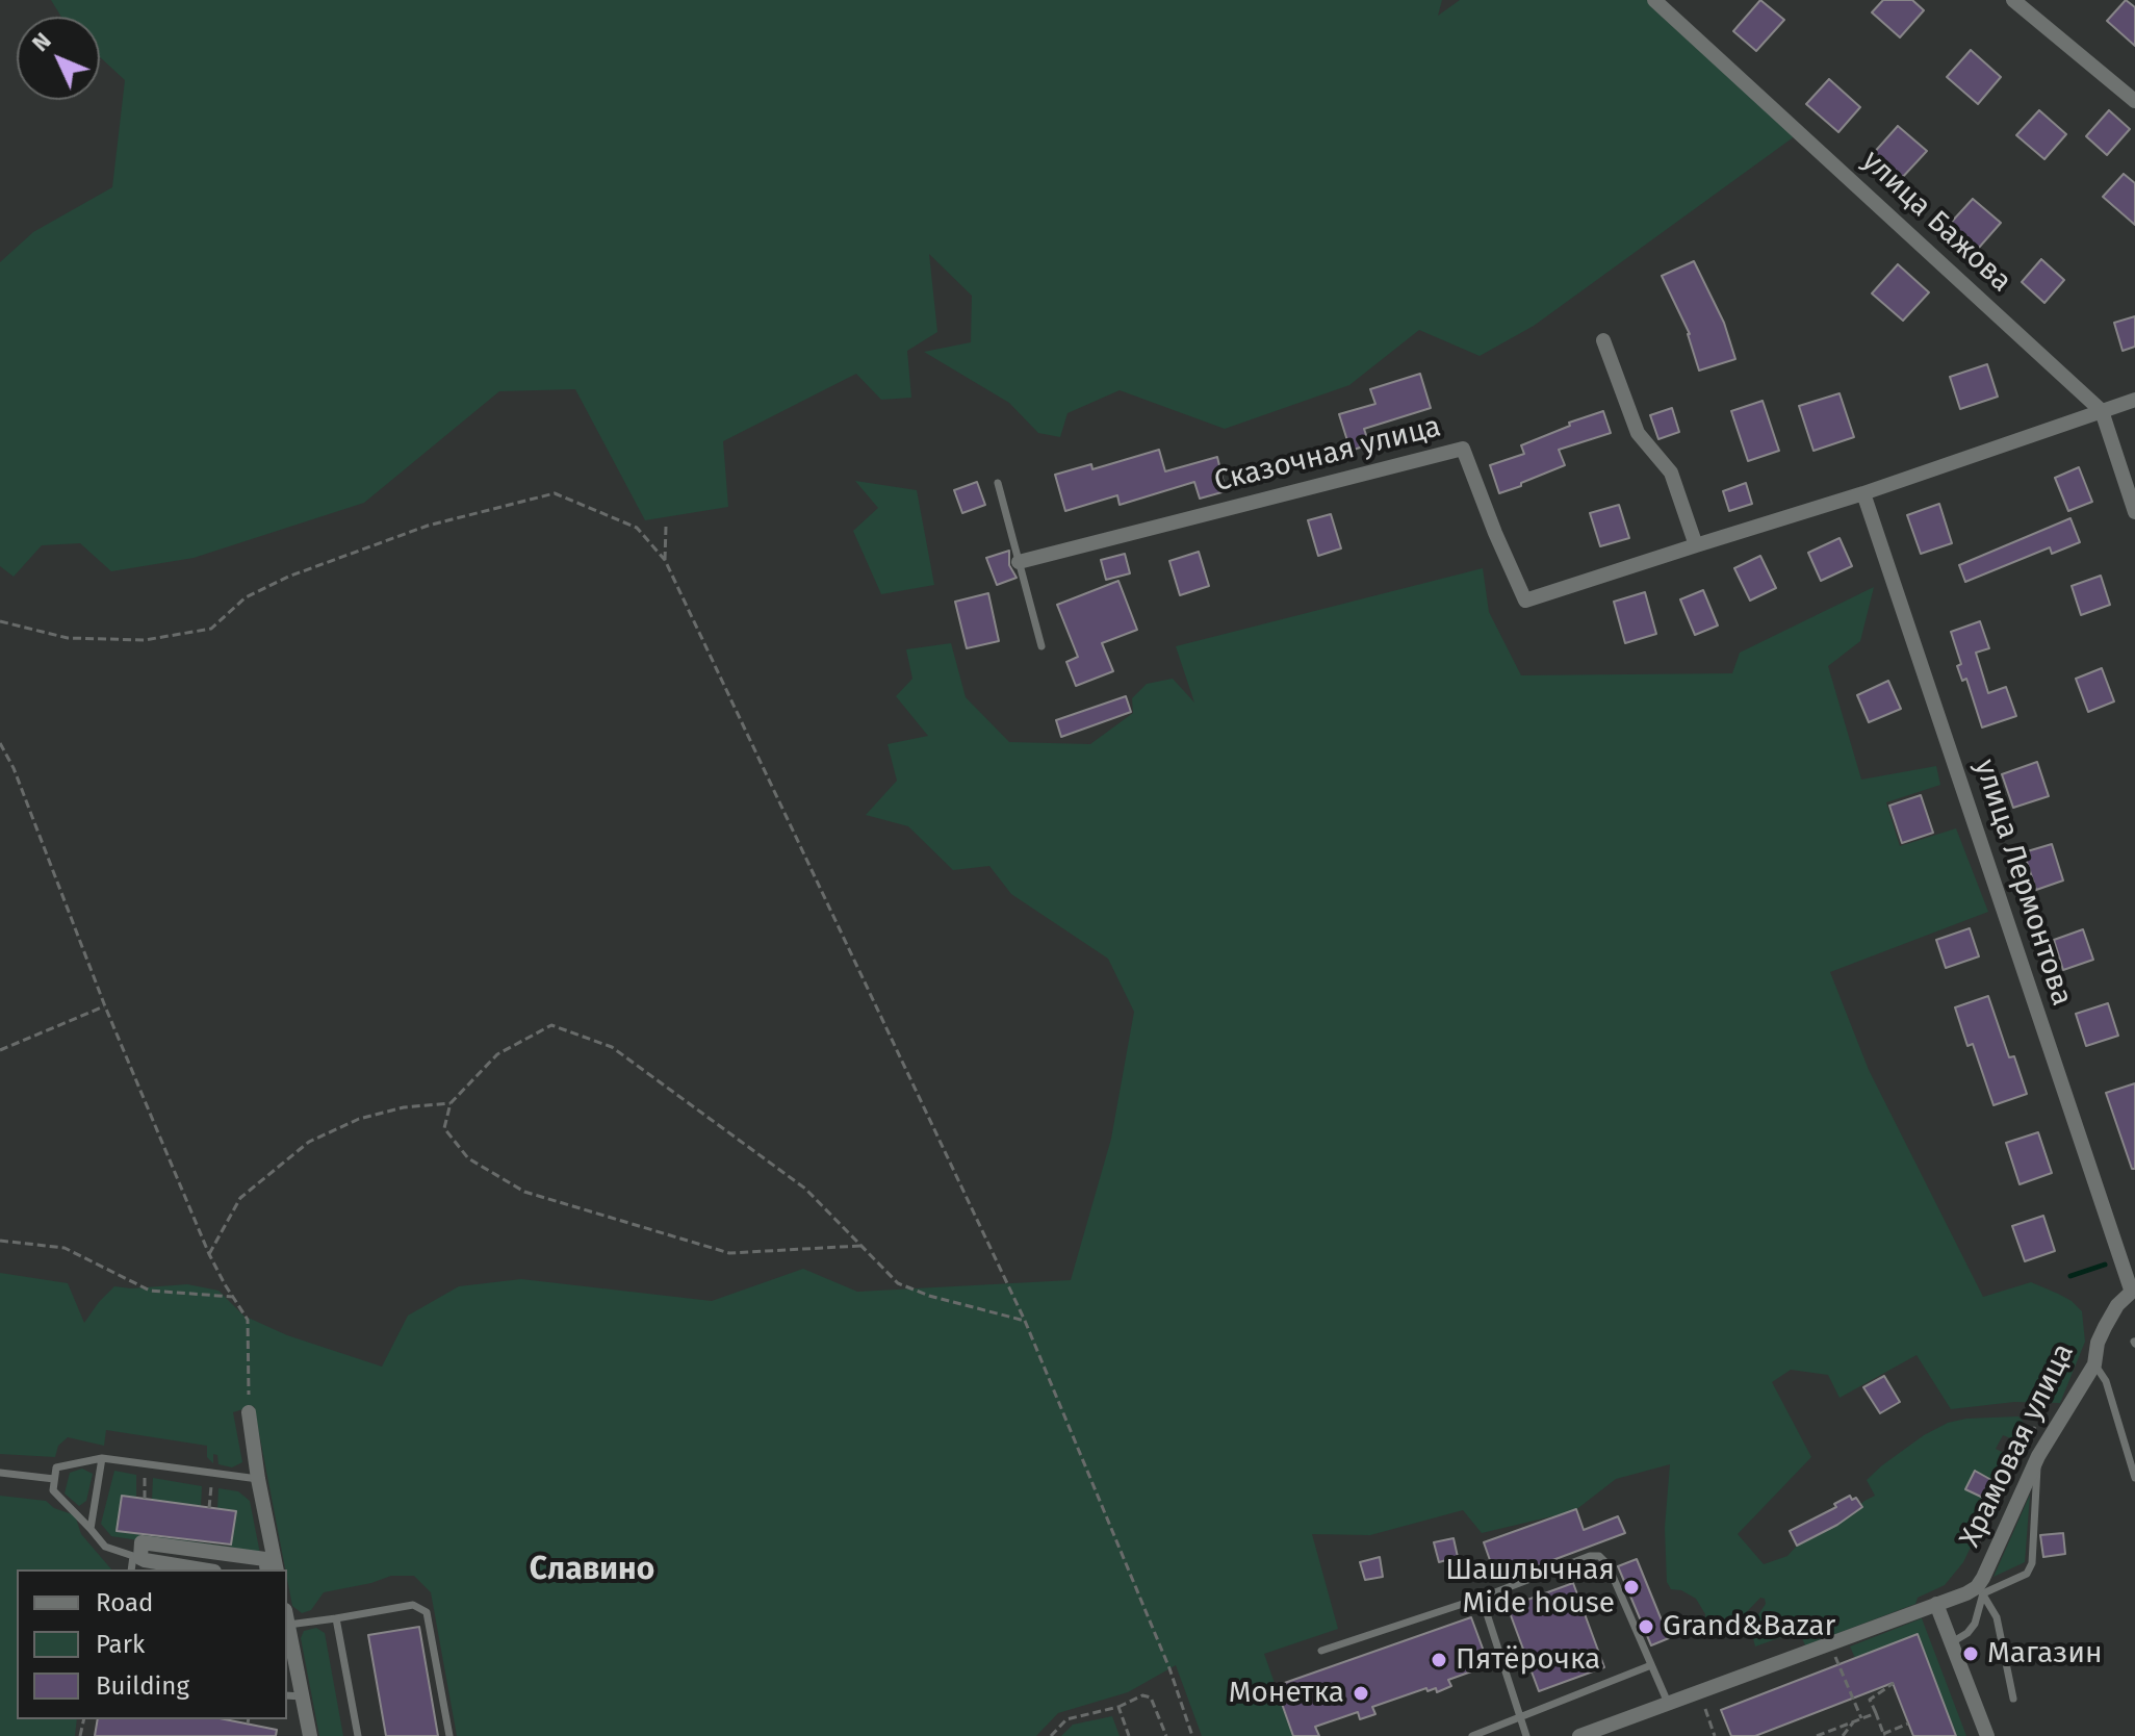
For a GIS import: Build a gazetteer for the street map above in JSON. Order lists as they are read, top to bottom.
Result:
{
  "streets": {
    "street": [
      "улица Бажова",
      "Сказочная улица",
      "улица Лермонтова",
      "Храмовая улица"
    ]
  },
  "crossings": [
    ["улица Бажова", "Сказочная улица"],
    ["Сказочная улица", "улица Лермонтова"],
    ["улица Лермонтова", "Храмовая улица"]
  ],
  "districts": ["Славино"],
  "places": [
    "Шашлычная Mide house",
    "Grand&Bazar",
    "Магазин",
    "Пятёрочка",
    "Монетка"
  ],
  "legend": ["Road", "Park", "Building"],
  "north": "top left"
}
